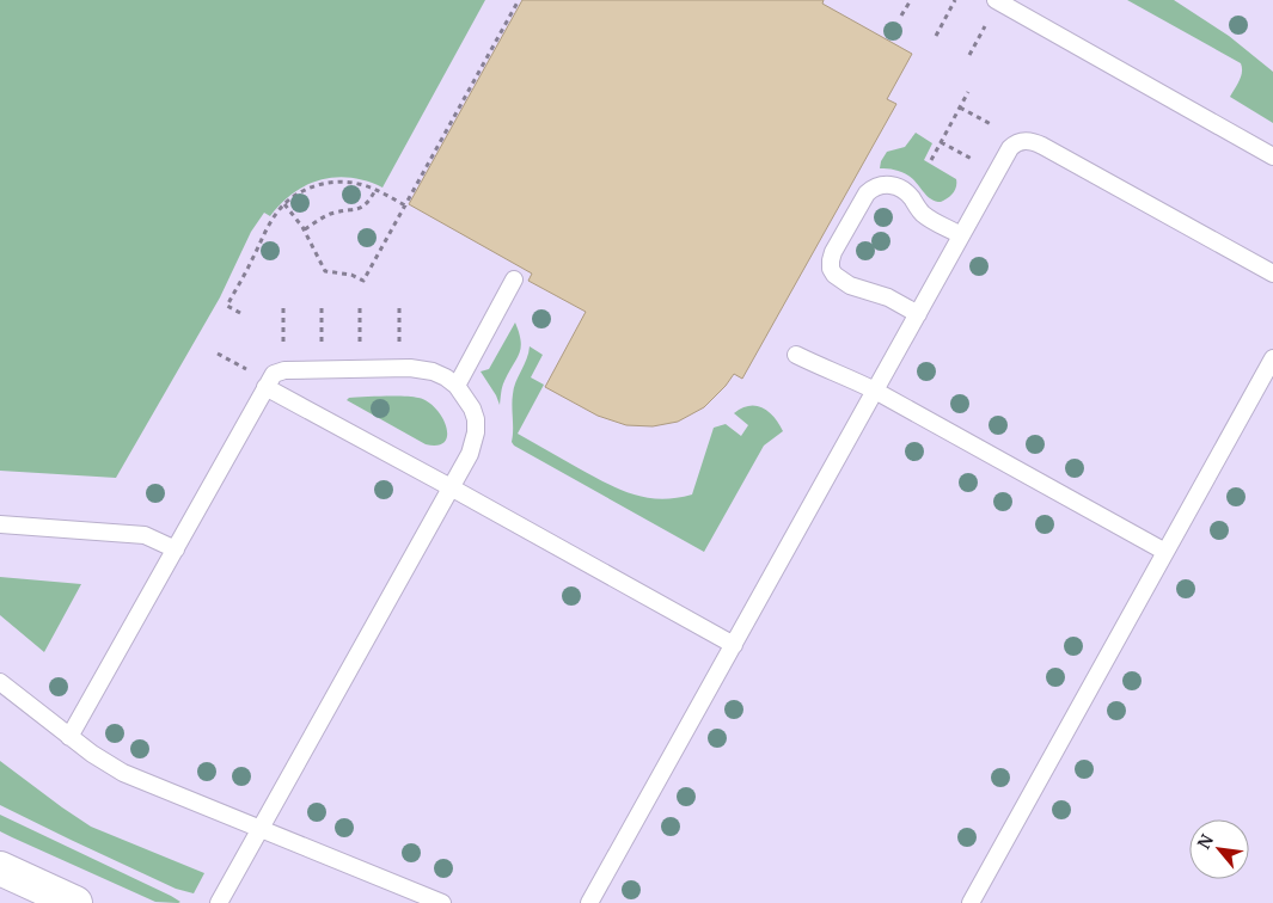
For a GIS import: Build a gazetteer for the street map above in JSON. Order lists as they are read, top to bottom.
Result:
{
  "north": "top left"
}
